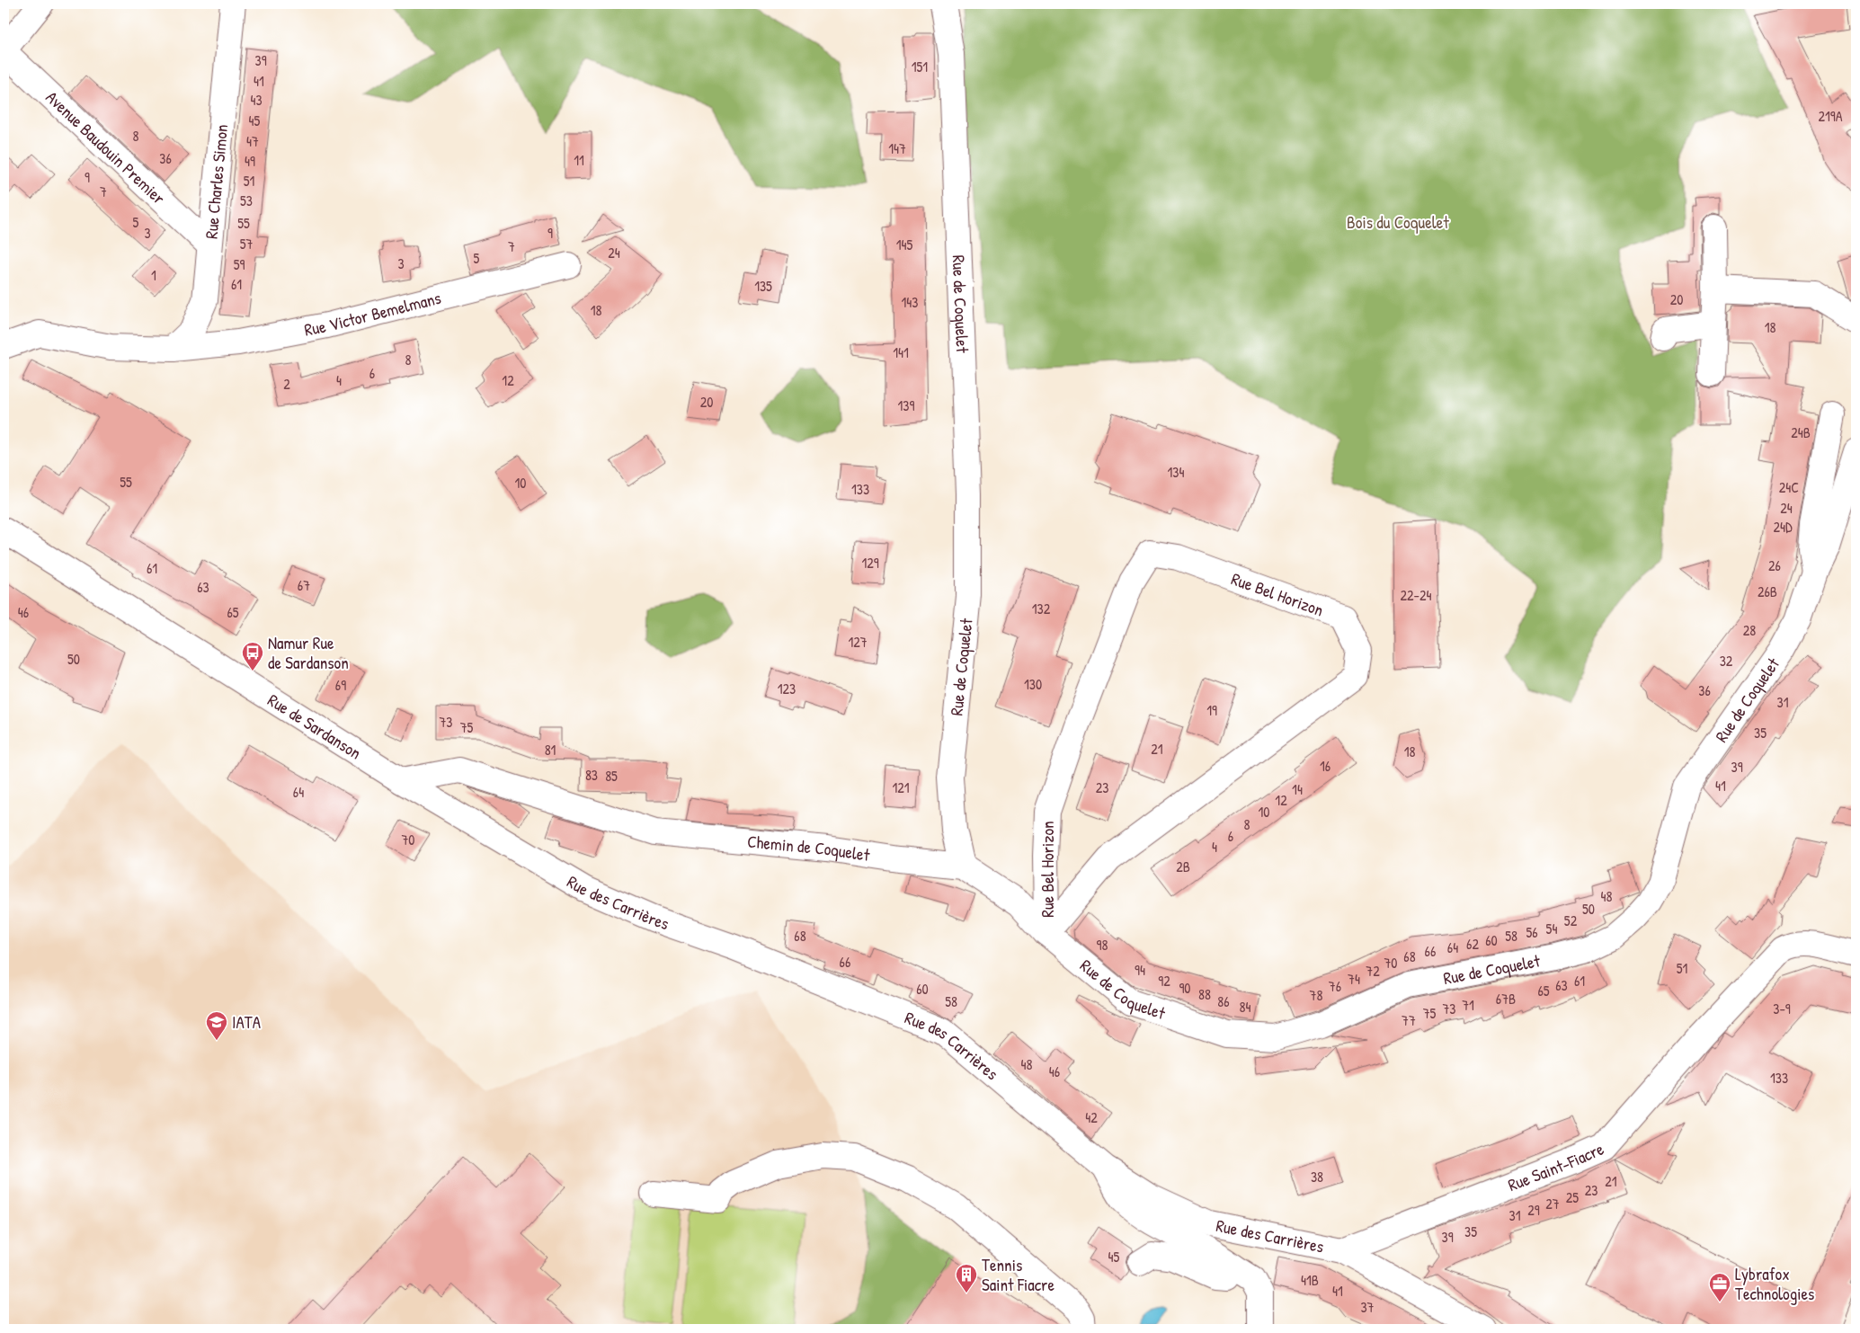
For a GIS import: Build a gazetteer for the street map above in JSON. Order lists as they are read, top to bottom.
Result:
{
  "streets": {
    "street": [
      "Avenue Baudouin Premier",
      "Rue Charles Simon",
      "Rue de Coquelet",
      "Rue Victor Bemelmans",
      "Rue Bel Horizon",
      "Rue de Sardanson",
      "Chemin de Coquelet",
      "Rue des Carrières",
      "Rue Saint-Fiacre"
    ]
  },
  "crossings": [
    ["Avenue Baudouin Premier", "Rue Charles Simon"],
    ["Rue Charles Simon", "Rue Victor Bemelmans"],
    ["Rue de Coquelet", "Rue Bel Horizon"],
    ["Rue de Coquelet", "Chemin de Coquelet"],
    ["Rue de Sardanson", "Chemin de Coquelet"],
    ["Rue de Sardanson", "Rue des Carrières"],
    ["Chemin de Coquelet", "Rue des Carrières"],
    ["Rue des Carrières", "Rue Saint-Fiacre"]
  ],
  "parks": ["Bois du Coquelet"],
  "places": {
    "bus stop": ["Namur Rue de Sardanson"],
    "school or university": ["IATA"],
    "building": ["Tennis Saint Fiacre"],
    "office": ["Lybrafox Technologies"]
  },
  "house_numbers": [
    "39",
    "151",
    "41",
    "43",
    "219A",
    "45",
    "8",
    "47",
    "147",
    "36",
    "11",
    "49",
    "9",
    "51",
    "7",
    "53",
    "5",
    "55",
    "3",
    "9",
    "57",
    "145",
    "7",
    "24",
    "5",
    "3",
    "59",
    "1",
    "61",
    "135",
    "20",
    "143",
    "18",
    "18",
    "141",
    "8",
    "6",
    "4",
    "12",
    "2",
    "20",
    "139",
    "24B",
    "134",
    "55",
    "10",
    "24C",
    "133",
    "24",
    "24D",
    "129",
    "26",
    "61",
    "67",
    "63",
    "26B",
    "22-24",
    "132",
    "46",
    "65",
    "28",
    "127",
    "50",
    "32",
    "130",
    "69",
    "123",
    "36",
    "31",
    "19",
    "73",
    "75",
    "35",
    "21",
    "81",
    "18",
    "16",
    "39",
    "83",
    "85",
    "41",
    "121",
    "23",
    "14",
    "64",
    "12",
    "10",
    "8",
    "6",
    "70",
    "4",
    "2B",
    "48",
    "50",
    "52",
    "54",
    "56",
    "68",
    "58",
    "60",
    "62",
    "98",
    "64",
    "66",
    "68",
    "66",
    "70",
    "51",
    "94",
    "72",
    "74",
    "92",
    "61",
    "63",
    "76",
    "90",
    "60",
    "65",
    "88",
    "78",
    "67B",
    "58",
    "86",
    "71",
    "84",
    "73",
    "3-9",
    "75",
    "77",
    "48",
    "46",
    "133",
    "42",
    "38",
    "21",
    "23",
    "25",
    "27",
    "29",
    "31",
    "35",
    "39",
    "45",
    "41B",
    "41",
    "37"
  ]
}
